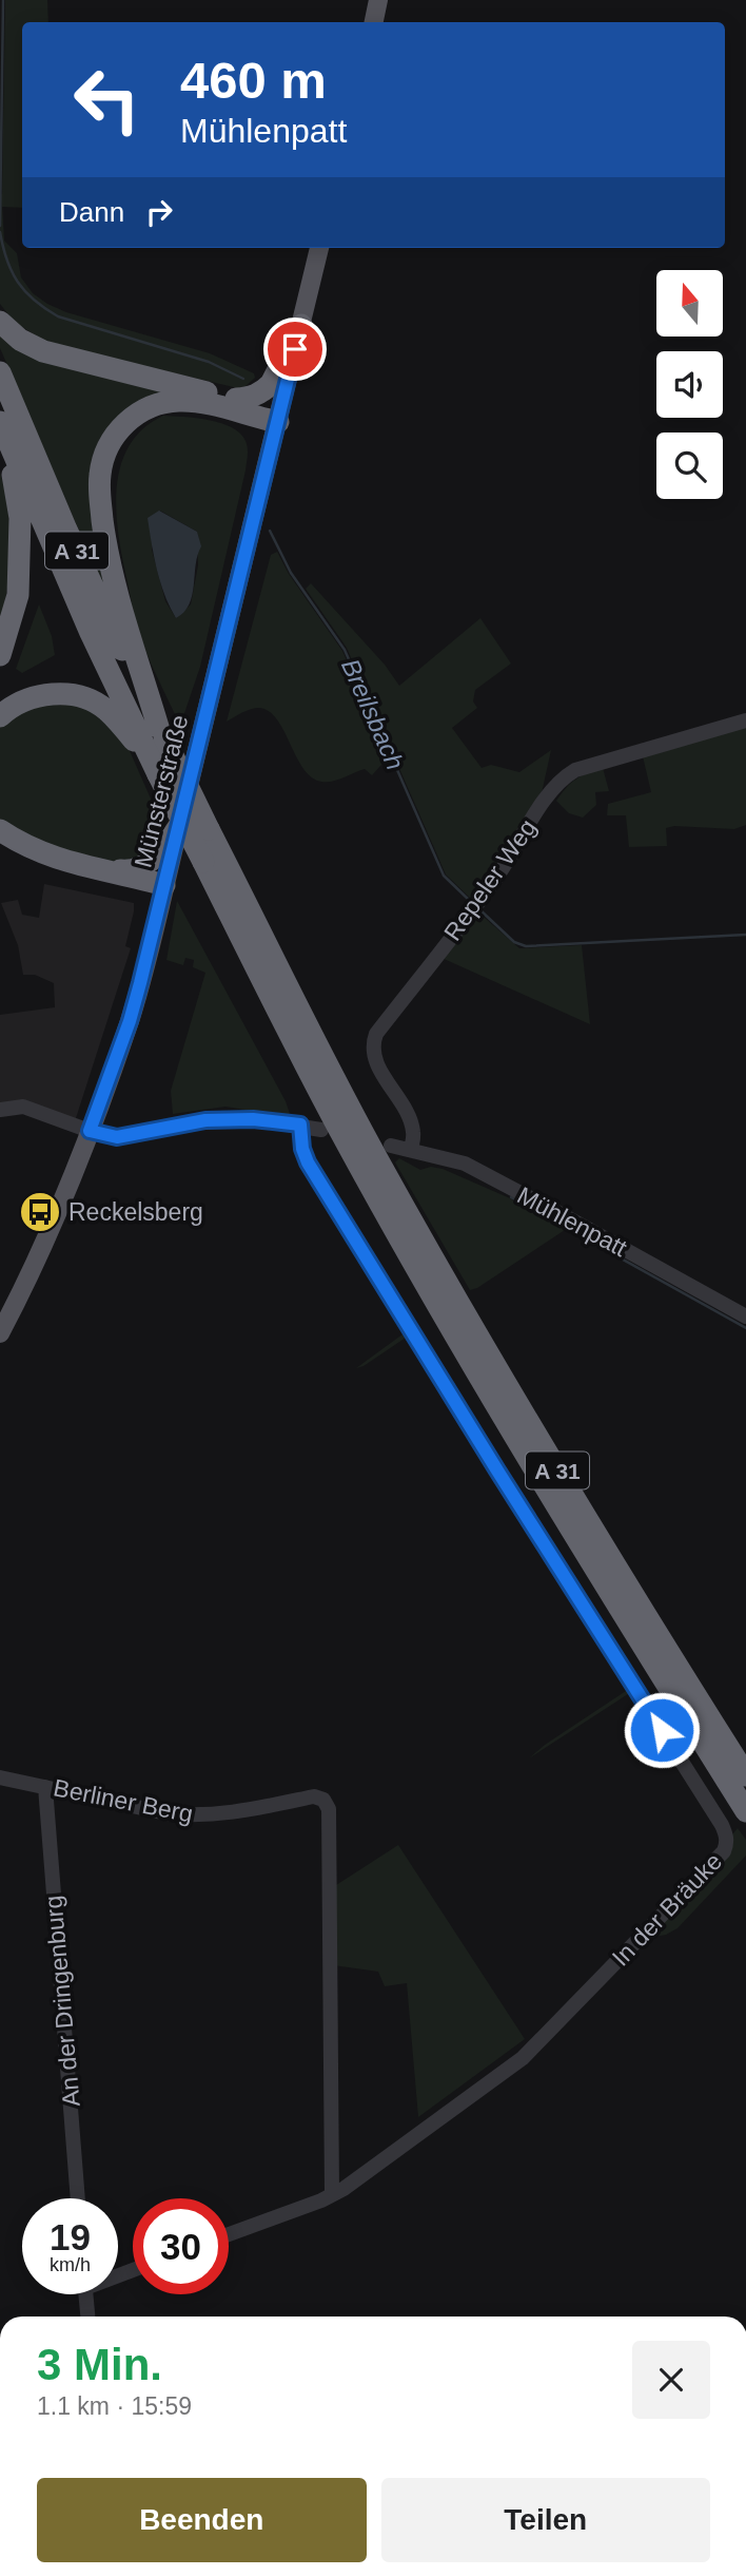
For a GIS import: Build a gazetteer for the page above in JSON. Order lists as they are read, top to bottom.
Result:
{
  "streets": {
    "highway": ["A 31"],
    "main road": ["Münsterstraße"],
    "street": [
      "Repeler Weg",
      "Mühlenpatt",
      "Berliner Berg",
      "In der Bräuke",
      "An der Dringenburg"
    ]
  },
  "crossings": [
    ["Repeler Weg", "Mühlenpatt"],
    ["Berliner Berg", "In der Bräuke"],
    ["Berliner Berg", "An der Dringenburg"]
  ],
  "water": ["Breilsbach"],
  "places": {
    "bus stop": ["Reckelsberg"]
  },
  "north": "top",
  "page": {
    "turn": ["460 m", "Mühlenpatt"],
    "then": "Dann",
    "speed": "19 km/h",
    "limit": "30",
    "heading": ["3 Min.", "1.1 km · 15:59"],
    "buttons": ["Beenden", "Teilen"]
  }
}
